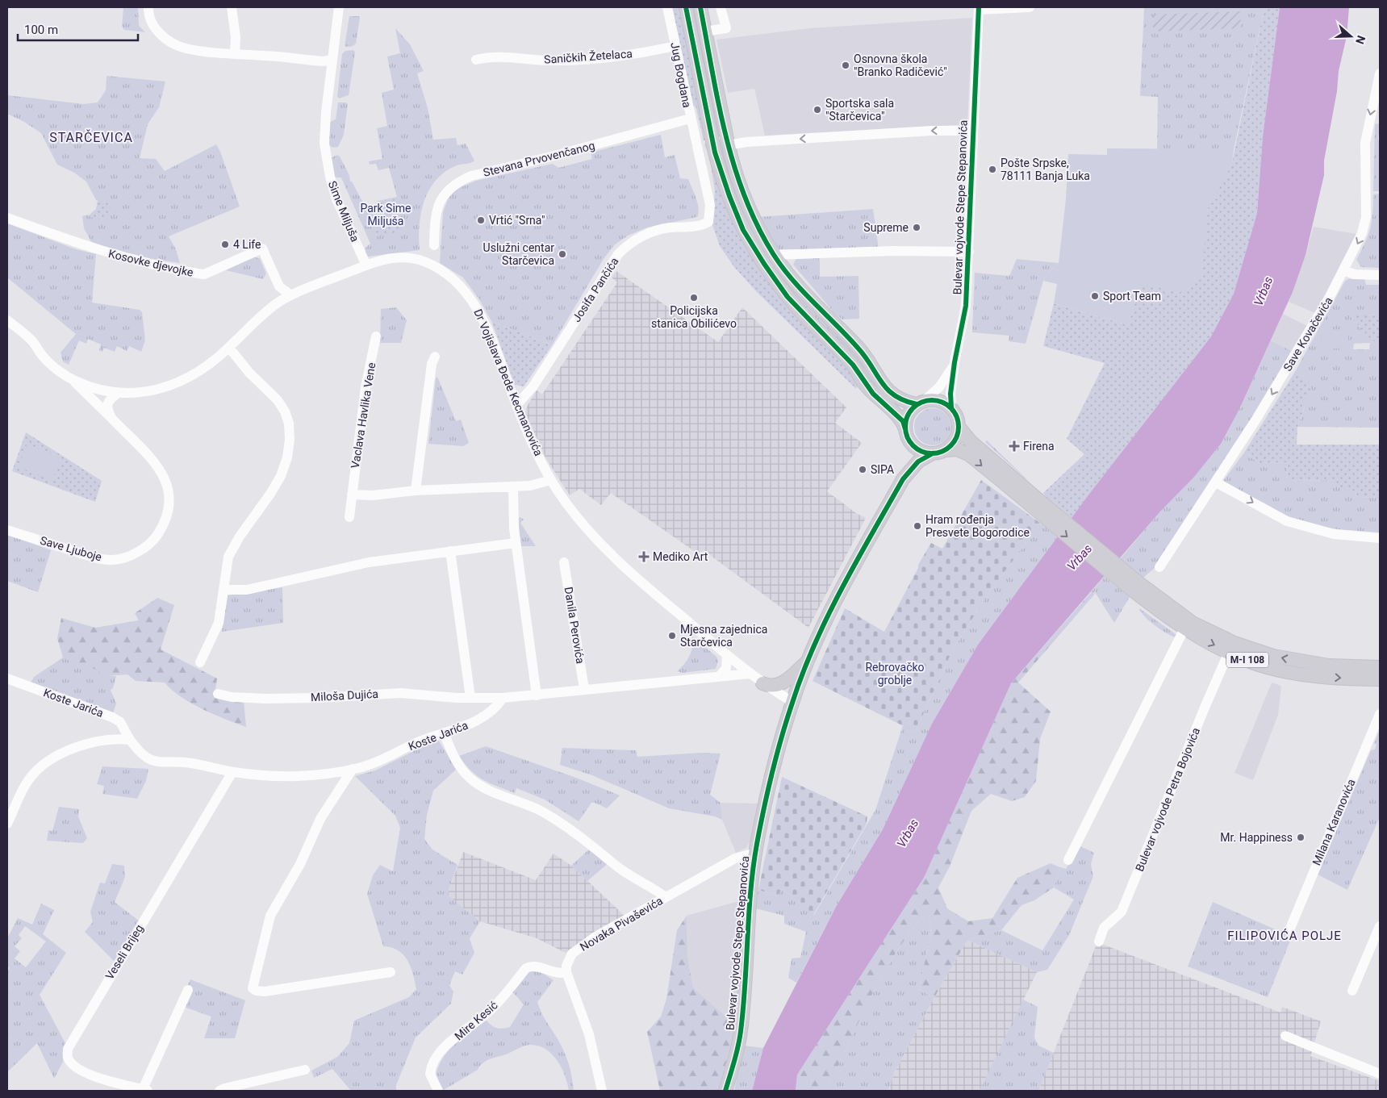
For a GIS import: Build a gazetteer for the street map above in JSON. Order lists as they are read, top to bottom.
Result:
{
  "streets": {
    "main road": ["Bulevar vojvode Stepe Stepanovića", "M-I 108"],
    "street": [
      "Saničkih Žetelaca",
      "Jug Bogdana",
      "Stevana Prvovenčanog",
      "Sime Miljuša",
      "Kosovke djevojke",
      "Josifa Pančića",
      "Save Kovačevića",
      "Dr Vojislava Đede Kecmanovića",
      "Vaclava Havlika Vene",
      "Save Ljuboje",
      "Danila Perovića",
      "Miloša Dujića",
      "Koste Jarića",
      "Bulevar vojvode Petra Bojovića",
      "Milana Karanovića",
      "Novaka Pivaševića",
      "Veseli Brijeg",
      "Mire Kesić"
    ]
  },
  "crossings": [
    ["Saničkih Žetelaca", "Jug Bogdana"],
    ["Jug Bogdana", "Stevana Prvovenčanog"],
    ["Jug Bogdana", "Josifa Pančića"],
    ["Bulevar vojvode Stepe Stepanovića", "Dr Vojislava Đede Kecmanovića"],
    ["Bulevar vojvode Stepe Stepanovića", "M-I 108"],
    ["Bulevar vojvode Stepe Stepanovića", "Novaka Pivaševića"],
    ["Sime Miljuša", "Dr Vojislava Đede Kecmanovića"],
    ["Kosovke djevojke", "Dr Vojislava Đede Kecmanovića"],
    ["Josifa Pančića", "Dr Vojislava Đede Kecmanovića"],
    ["Dr Vojislava Đede Kecmanovića", "Save Ljuboje"],
    ["M-I 108", "Bulevar vojvode Petra Bojovića"],
    ["Miloša Dujića", "Koste Jarića"],
    ["Koste Jarića", "Veseli Brijeg"],
    ["Novaka Pivaševića", "Mire Kesić"]
  ],
  "one_way": ["Save Kovačevića"],
  "districts": ["STARČEVICA", "FILIPOVIĆA POLJE"],
  "water": ["Vrbas"],
  "parks": ["Park Sime Miljuša", "Rebrovačko groblje"],
  "places": {
    "other": [
      "Osnovna škola \"Branko Radičević\"",
      "Sportska sala \"Starčevica\"",
      "Pošte Srpske, 78111 Banja Luka",
      "Vrtić \"Srna\"",
      "Supreme",
      "4 Life",
      "Uslužni centar Starčevica",
      "Sport Team",
      "Policijska stanica Obilićevo",
      "SIPA",
      "Hram rođenja Presvete Bogorodice",
      "Mjesna zajednica Starčevica",
      "Mr. Happiness"
    ],
    "health": ["Firena", "Mediko Art"]
  },
  "scale_bar": "100 m",
  "north": "right"
}
